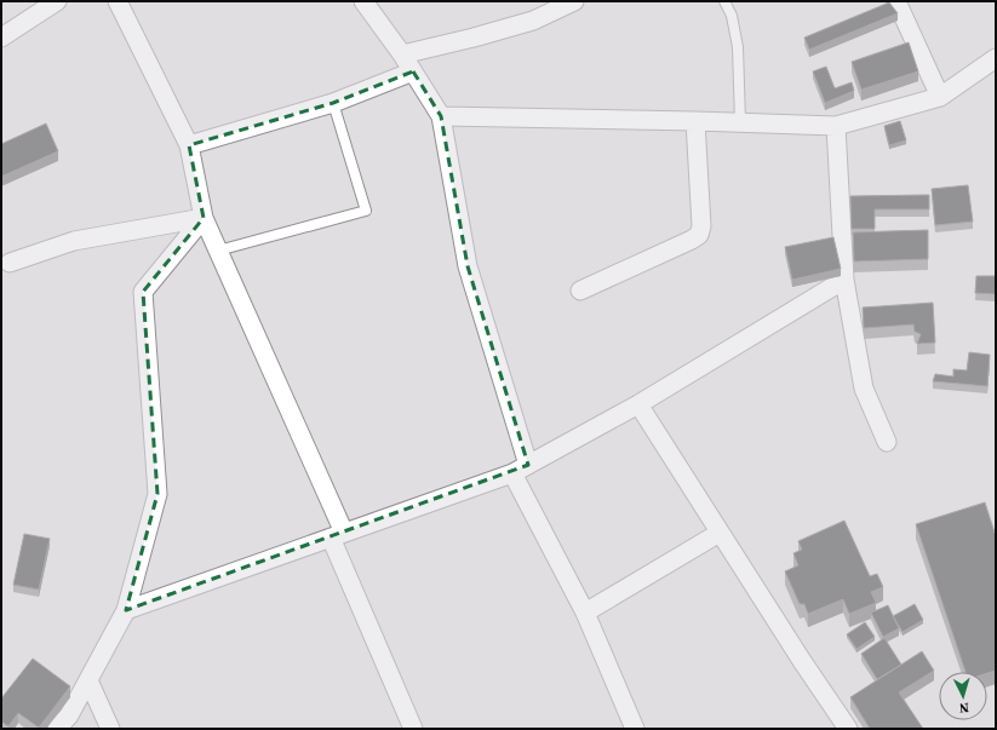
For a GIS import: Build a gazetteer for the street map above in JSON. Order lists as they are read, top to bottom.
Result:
{
  "north": "bottom"
}
